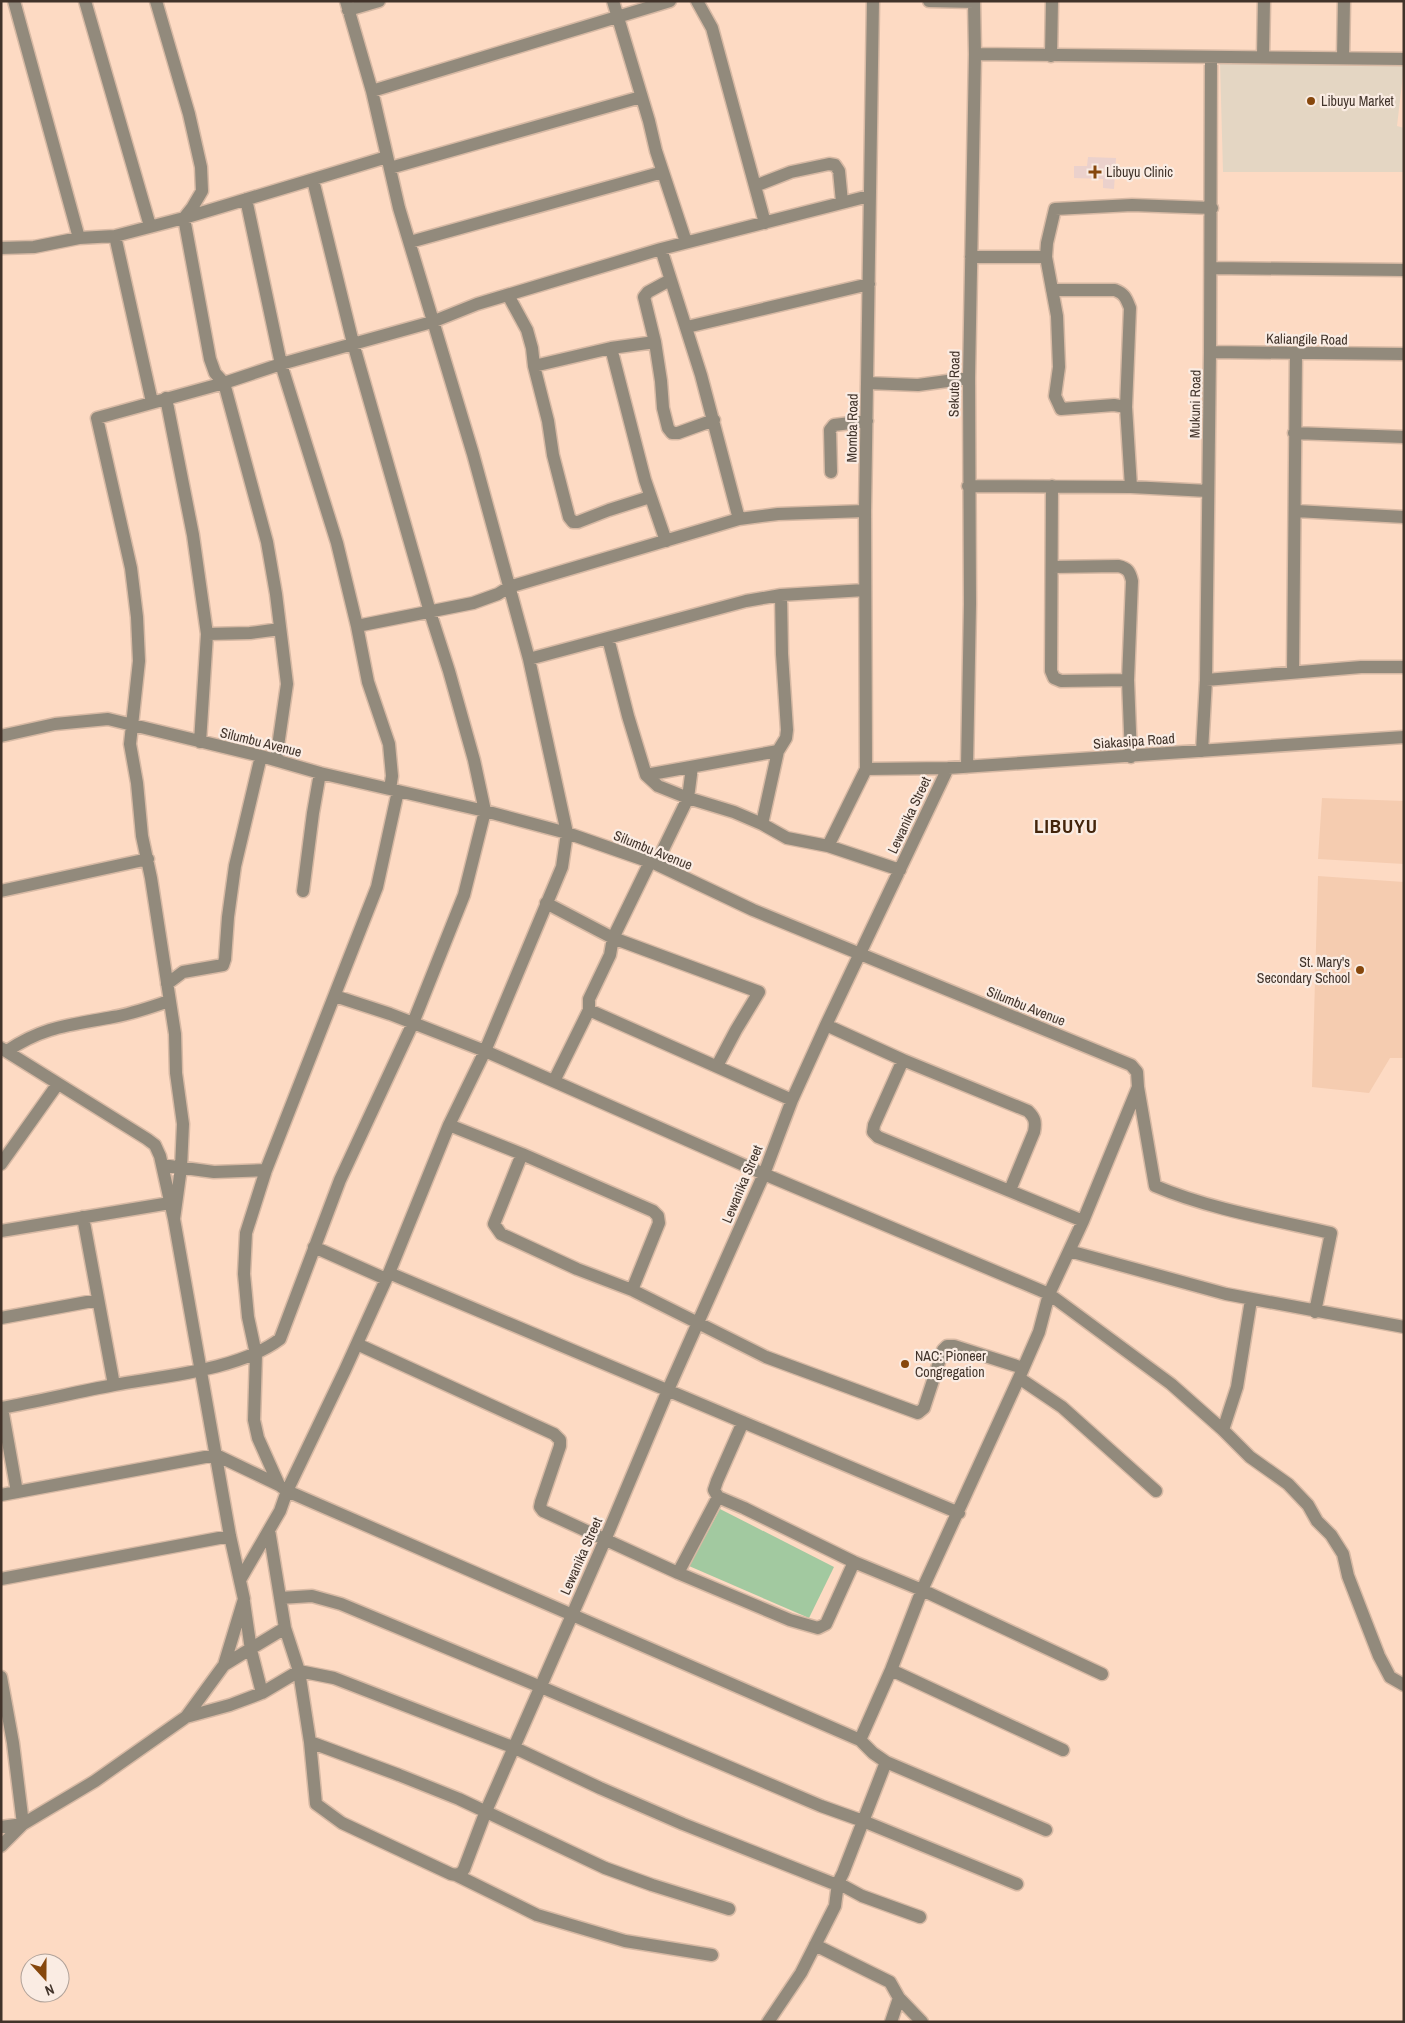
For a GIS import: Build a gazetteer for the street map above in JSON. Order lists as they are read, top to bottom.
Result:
{
  "streets": {
    "street": [
      "Kaliangile Road",
      "Sekute Road",
      "Mukuni Road",
      "Momba Road",
      "Siakasipa Road",
      "Silumbu Avenue",
      "Lewanika Street"
    ]
  },
  "crossings": [
    ["Kaliangile Road", "Mukuni Road"],
    ["Sekute Road", "Siakasipa Road"],
    ["Mukuni Road", "Siakasipa Road"],
    ["Momba Road", "Siakasipa Road"],
    ["Siakasipa Road", "Lewanika Street"],
    ["Silumbu Avenue", "Lewanika Street"]
  ],
  "districts": ["LIBUYU"],
  "places": {
    "other": ["Libuyu Market", "St. Mary's Secondary School", "NAC: Pioneer Congregation"],
    "health": ["Libuyu Clinic"]
  },
  "north": "bottom"
}
